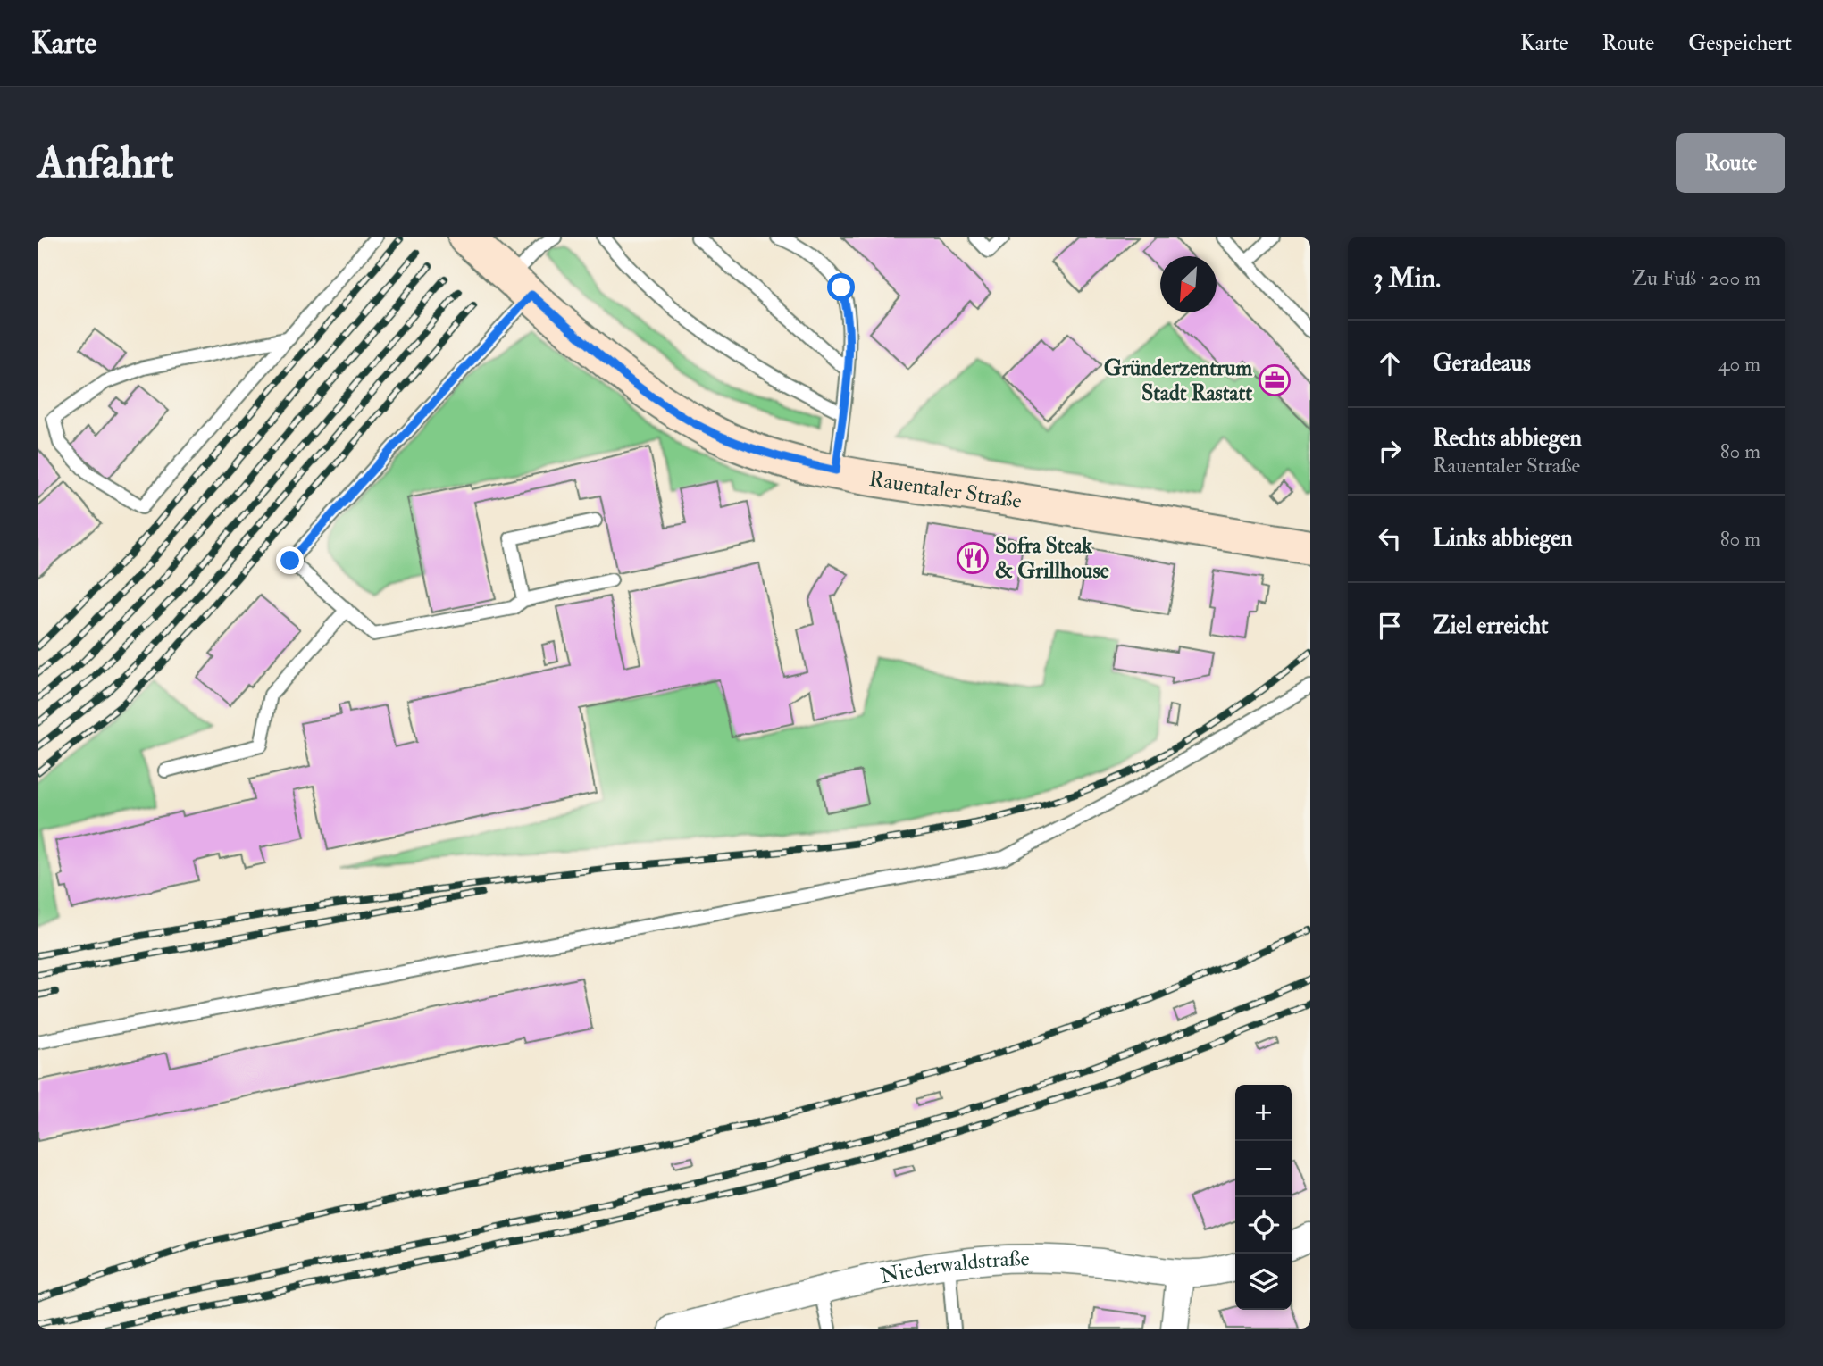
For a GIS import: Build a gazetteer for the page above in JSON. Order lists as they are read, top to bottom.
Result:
{
  "streets": {
    "street": ["Rauentaler Straße", "Niederwaldstraße"]
  },
  "places": {
    "office": ["Gründerzentrum Stadt Rastatt"],
    "restaurant": ["Sofra Steak & Grillhouse"]
  },
  "north": "bottom left",
  "page": {
    "header": "Karte",
    "nav": ["Karte", "Route", "Gespeichert"],
    "buttons": "Route",
    "title": "Anfahrt",
    "heading": ["3 Min.", "Zu Fuß · 200 m"],
    "list": [
      ["Geradeaus", "40 m"],
      ["Rechts abbiegen", "Rauentaler Straße", "80 m"],
      ["Links abbiegen", "80 m"],
      "Ziel erreicht"
    ],
    "map_buttons": ["+", "−"]
  }
}
